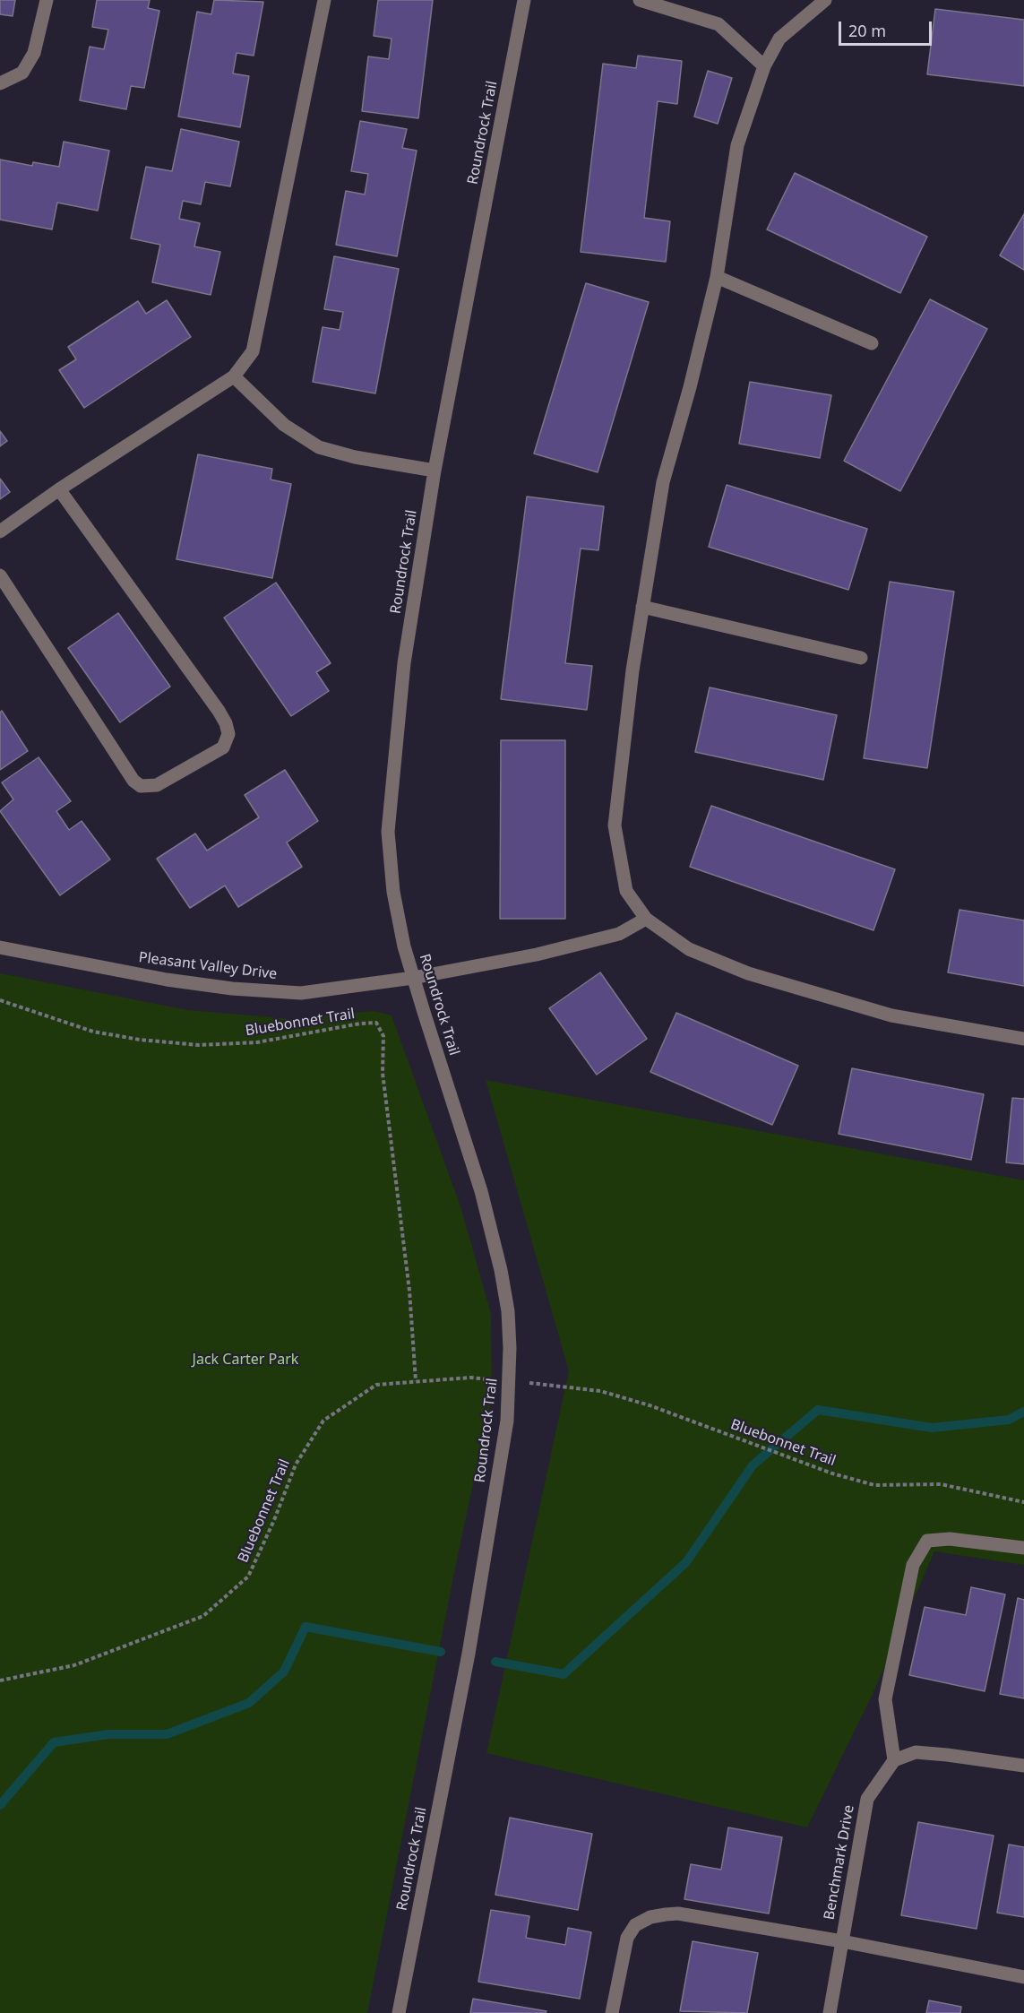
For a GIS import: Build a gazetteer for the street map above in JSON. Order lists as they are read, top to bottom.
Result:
{
  "streets": {
    "street": ["Roundrock Trail", "Pleasant Valley Drive", "Benchmark Drive"],
    "path": ["Bluebonnet Trail"]
  },
  "crossings": [
    ["Roundrock Trail", "Pleasant Valley Drive"]
  ],
  "parks": ["Jack Carter Park"],
  "scale_bar": "20 m"
}
